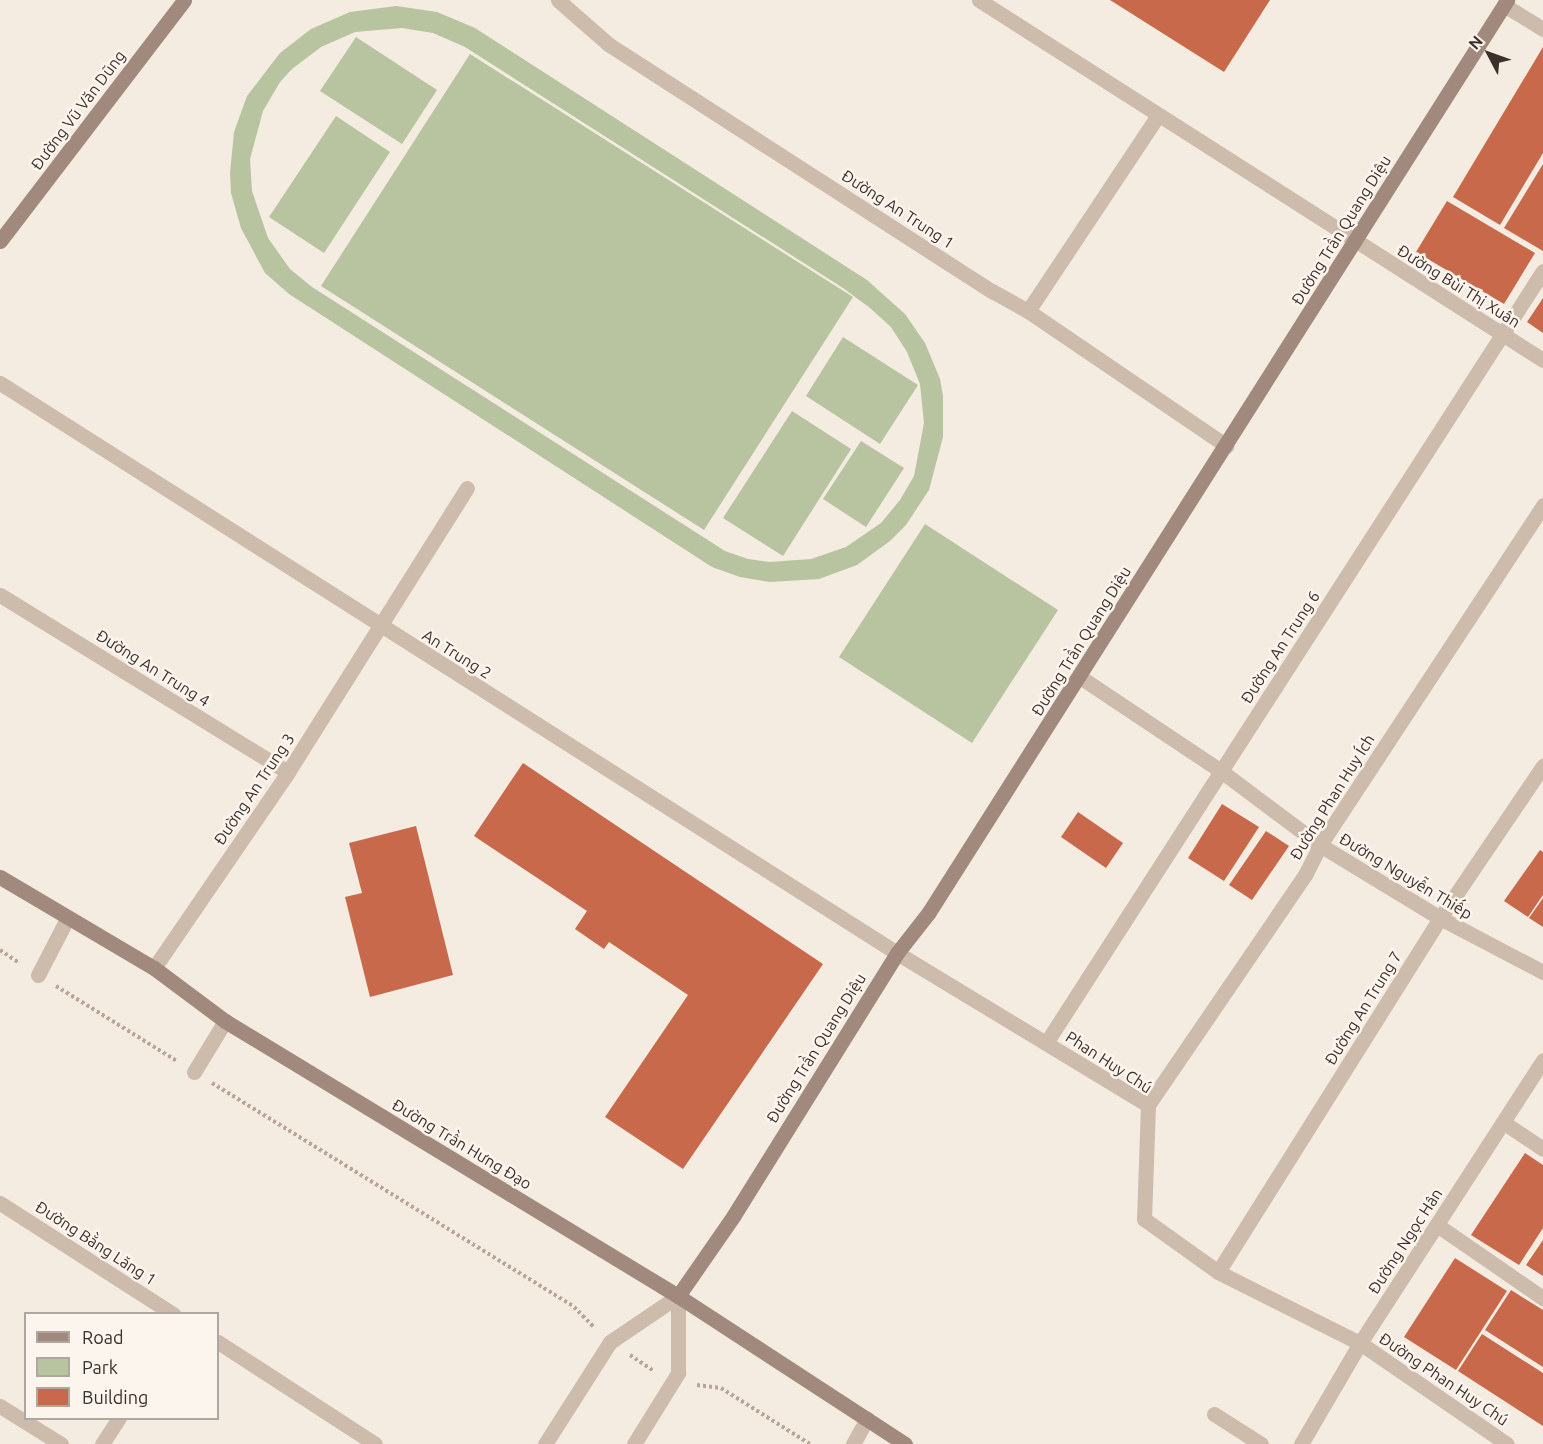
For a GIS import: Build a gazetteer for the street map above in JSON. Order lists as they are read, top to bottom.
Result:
{
  "streets": {
    "street": [
      "Đường Vũ Văn Dũng",
      "Đường An Trung 1",
      "Đường Trần Quang Diệu",
      "Đường Bùi Thị Xuân",
      "Đường An Trung 6",
      "An Trung 2",
      "Đường An Trung 4",
      "Đường An Trung 3",
      "Đường Phan Huy Ích",
      "Đường Nguyễn Thiếp",
      "Đường An Trung 7",
      "Phan Huy Chú",
      "Đường Trần Hưng Đạo",
      "Đường Ngọc Hân",
      "Đường Bằng Lăng 1",
      "Đường Phan Huy Chú"
    ]
  },
  "crossings": [
    ["Đường An Trung 1", "Đường Trần Quang Diệu"],
    ["Đường Trần Quang Diệu", "Đường Bùi Thị Xuân"],
    ["Đường Trần Quang Diệu", "An Trung 2"],
    ["Đường Trần Quang Diệu", "Đường Nguyễn Thiếp"],
    ["Đường Trần Quang Diệu", "Phan Huy Chú"],
    ["Đường Trần Quang Diệu", "Đường Trần Hưng Đạo"],
    ["Đường Bùi Thị Xuân", "Đường An Trung 6"],
    ["Đường An Trung 6", "Đường Nguyễn Thiếp"],
    ["Đường An Trung 6", "Phan Huy Chú"],
    ["An Trung 2", "Đường An Trung 3"],
    ["An Trung 2", "Phan Huy Chú"],
    ["Đường An Trung 4", "Đường An Trung 3"],
    ["Đường An Trung 3", "Đường Trần Hưng Đạo"],
    ["Đường Phan Huy Ích", "Đường Nguyễn Thiếp"],
    ["Đường Phan Huy Ích", "Phan Huy Chú"],
    ["Đường Nguyễn Thiếp", "Đường An Trung 7"],
    ["Đường An Trung 7", "Phan Huy Chú"],
    ["Phan Huy Chú", "Đường Ngọc Hân"],
    ["Phan Huy Chú", "Đường Phan Huy Chú"],
    ["Đường Ngọc Hân", "Đường Phan Huy Chú"]
  ],
  "legend": ["Road", "Park", "Building"],
  "north": "top left"
}
